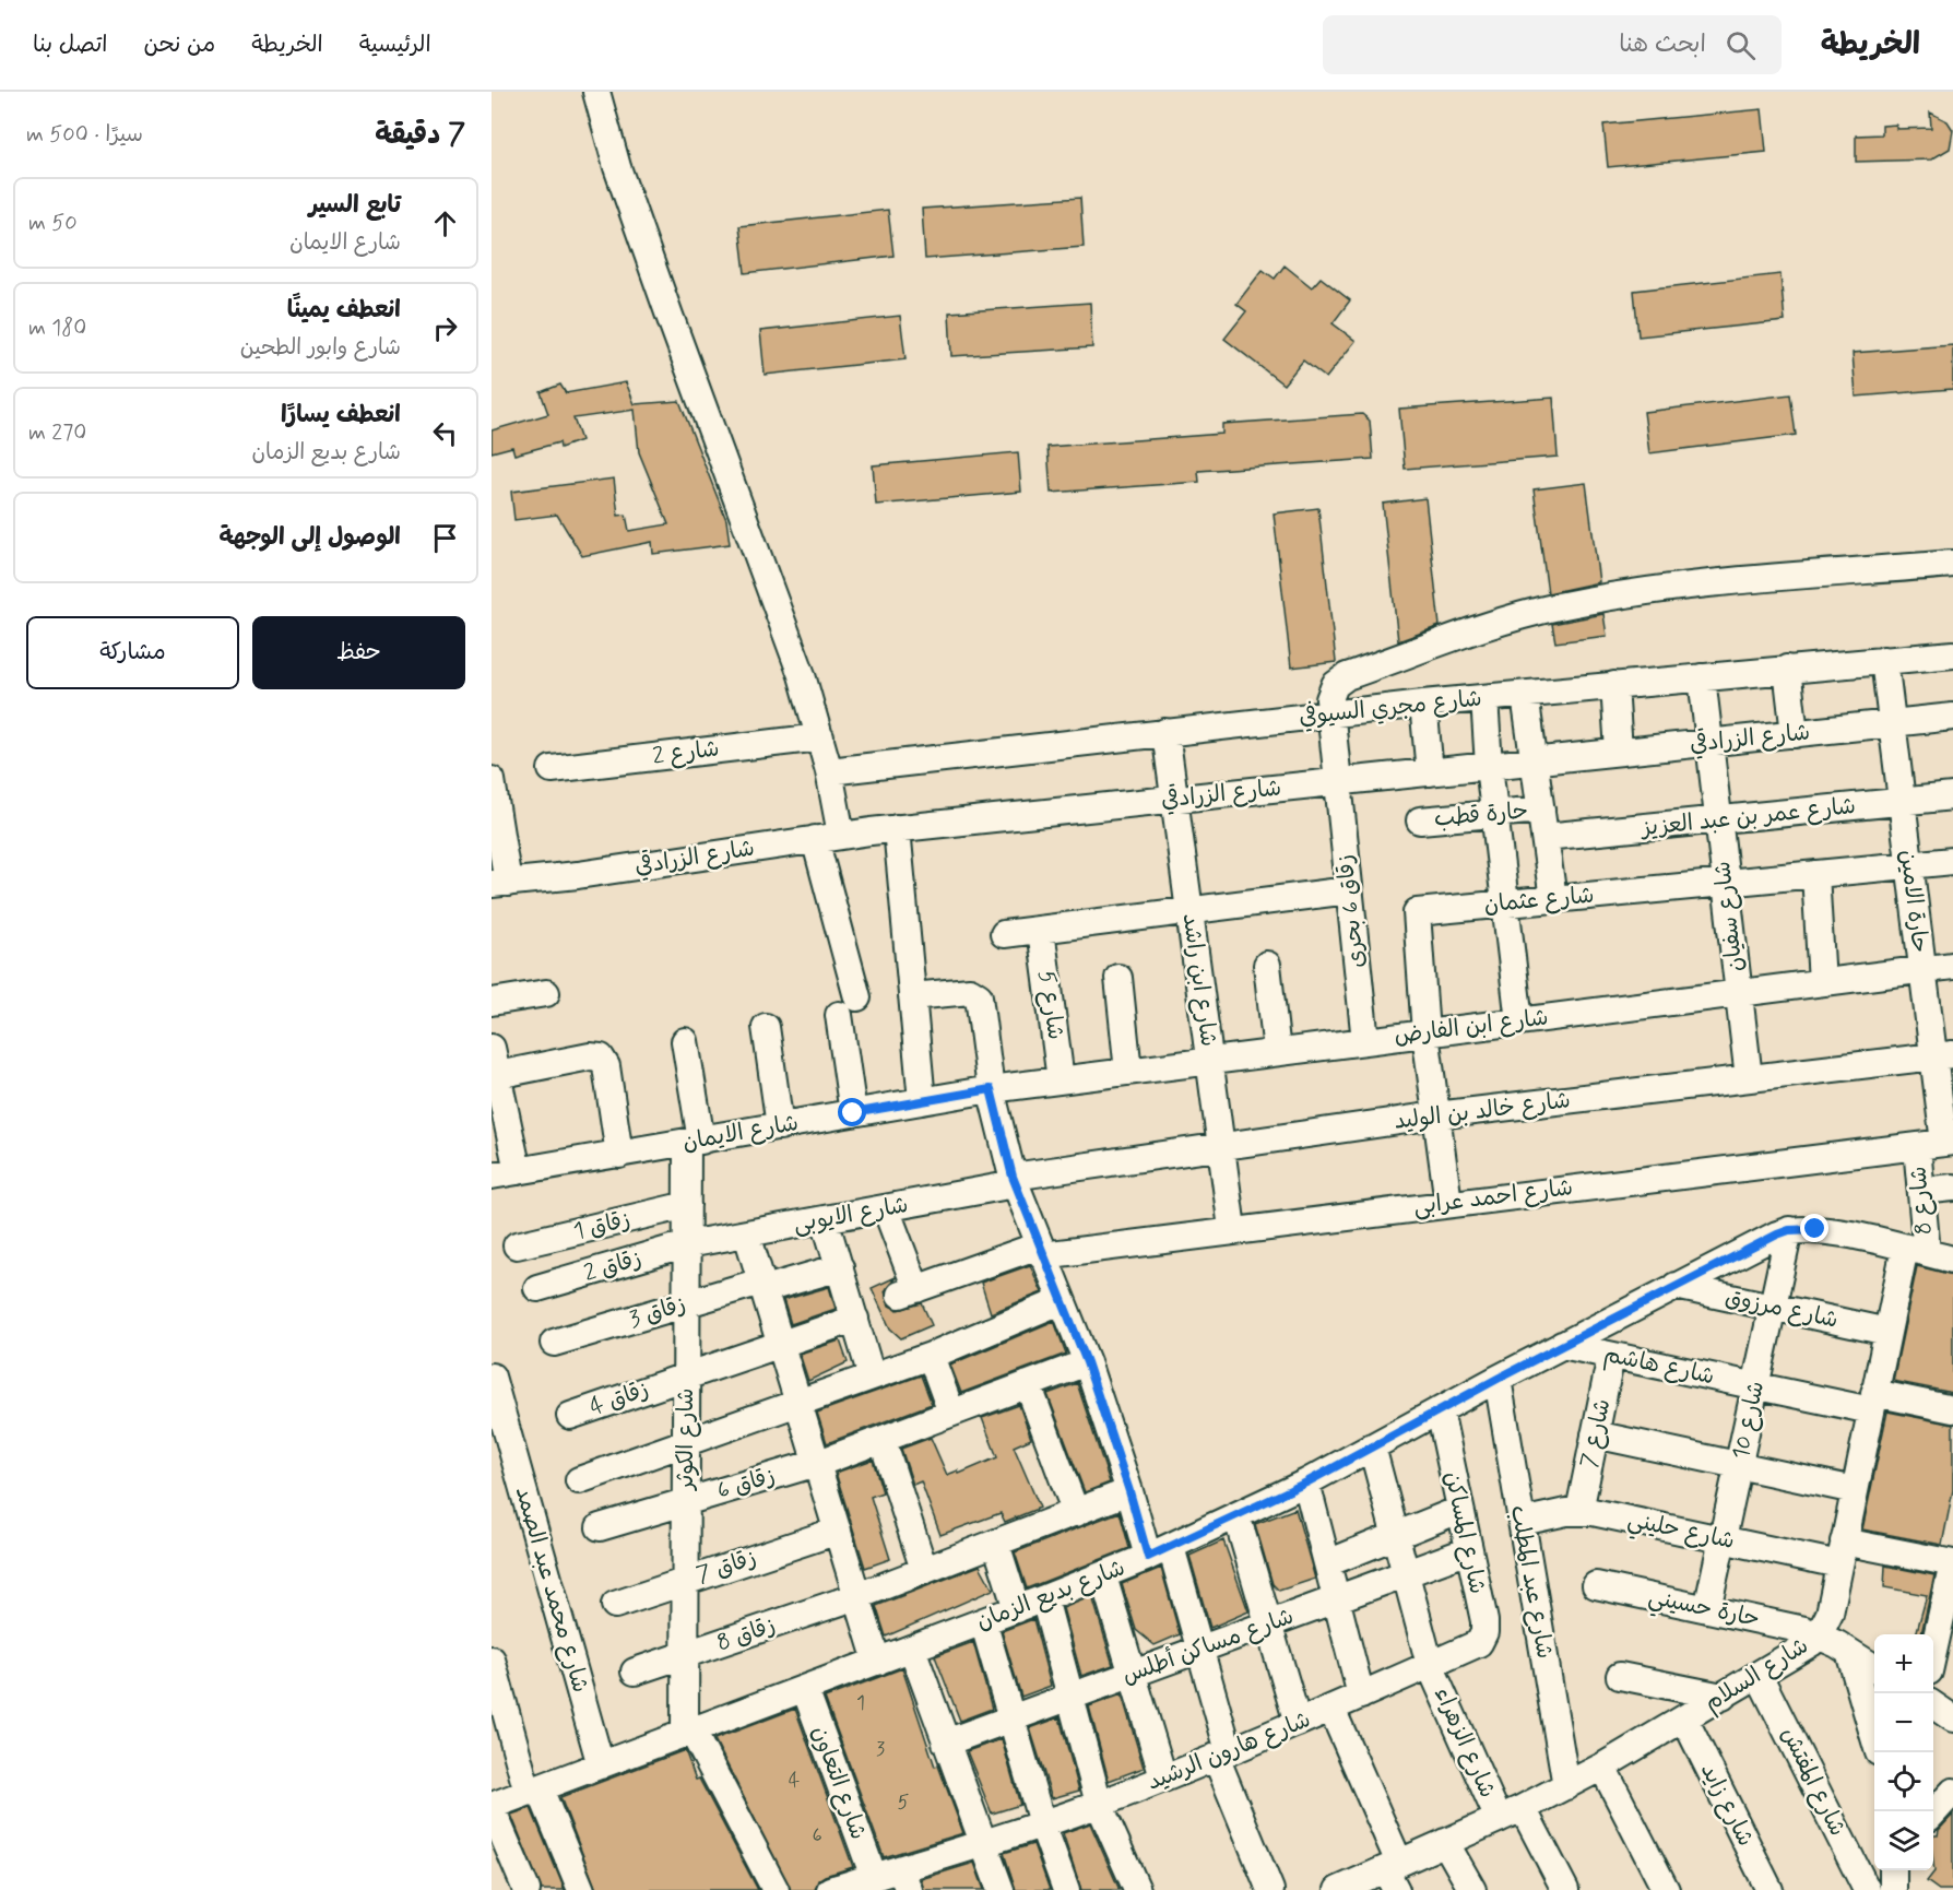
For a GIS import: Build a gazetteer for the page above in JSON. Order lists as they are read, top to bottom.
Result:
{
  "streets": {
    "street": [
      "شارع مجري السيوفي",
      "شارع الزرادقي",
      "شارع 2",
      "حارة قطب",
      "شارع عمر بن عبد العزيز",
      "شارع عثمان",
      "حارة الامين",
      "زقاق 6 بحرى",
      "شارع سفيان",
      "شارع ابن راشد",
      "شارع 5",
      "شارع ابن الفارض",
      "شارع خالد بن الوليد",
      "شارع الايمان",
      "شارع احمد عرابى",
      "شارع 8",
      "شارع الايوبى",
      "زقاق 1",
      "زقاق 2",
      "شارع مرزوق",
      "زقاق 3",
      "شارع هاشم",
      "زقاق 4",
      "شارع 10",
      "شارع 7",
      "شارع الكوثر",
      "زقاق 6",
      "شارع حليني",
      "شارع المساكن",
      "زقاق 7",
      "شارع عبد المطلب",
      "شارع محمد عبد الصمد",
      "شارع بديع الزمان",
      "حارة حسيني",
      "زقاق 8",
      "شارع مساكن أطلس",
      "شارع السلام",
      "شارع الزهراء",
      "شارع هارون الرشيد",
      "شارع المفتش",
      "شارع التعاون",
      "شارع زايد"
    ]
  },
  "crossings": [
    ["شارع مجري السيوفي", "حارة الامين"],
    ["شارع مجري السيوفي", "زقاق 6 بحرى"],
    ["شارع مجري السيوفي", "شارع سفيان"],
    ["شارع مجري السيوفي", "شارع ابن راشد"],
    ["شارع الزرادقي", "حارة الامين"],
    ["شارع الزرادقي", "زقاق 6 بحرى"],
    ["شارع الزرادقي", "شارع سفيان"],
    ["شارع الزرادقي", "شارع ابن راشد"],
    ["شارع عمر بن عبد العزيز", "حارة الامين"],
    ["شارع عمر بن عبد العزيز", "شارع سفيان"],
    ["شارع عثمان", "حارة الامين"],
    ["شارع عثمان", "شارع سفيان"],
    ["شارع عثمان", "شارع ابن الفارض"],
    ["شارع عثمان", "شارع خالد بن الوليد"],
    ["شارع عثمان", "شارع احمد عرابى"],
    ["حارة الامين", "شارع ابن الفارض"],
    ["حارة الامين", "شارع خالد بن الوليد"],
    ["حارة الامين", "شارع احمد عرابى"],
    ["زقاق 6 بحرى", "شارع ابن الفارض"],
    ["شارع سفيان", "شارع ابن الفارض"],
    ["شارع سفيان", "شارع خالد بن الوليد"],
    ["شارع ابن راشد", "شارع ابن الفارض"],
    ["شارع ابن راشد", "شارع خالد بن الوليد"],
    ["شارع ابن راشد", "شارع احمد عرابى"],
    ["شارع 5", "شارع ابن الفارض"],
    ["شارع ابن الفارض", "شارع الايمان"],
    ["شارع خالد بن الوليد", "شارع الايوبى"],
    ["شارع الايمان", "شارع الكوثر"],
    ["شارع احمد عرابى", "شارع 8"],
    ["شارع احمد عرابى", "شارع الايوبى"],
    ["شارع 8", "شارع بديع الزمان"],
    ["شارع 8", "شارع السلام"],
    ["شارع الايوبى", "زقاق 2"],
    ["شارع الايوبى", "شارع الكوثر"],
    ["زقاق 1", "شارع الكوثر"],
    ["زقاق 2", "شارع الكوثر"],
    ["شارع مرزوق", "شارع 10"],
    ["شارع مرزوق", "شارع بديع الزمان"],
    ["شارع مرزوق", "شارع السلام"],
    ["زقاق 3", "شارع الكوثر"],
    ["شارع هاشم", "شارع 10"],
    ["شارع هاشم", "شارع 7"],
    ["شارع هاشم", "شارع بديع الزمان"],
    ["شارع هاشم", "شارع السلام"],
    ["زقاق 4", "شارع الكوثر"],
    ["شارع 10", "شارع حليني"],
    ["شارع 10", "شارع بديع الزمان"],
    ["شارع 10", "حارة حسيني"],
    ["شارع 7", "شارع حليني"],
    ["شارع الكوثر", "زقاق 6"],
    ["شارع الكوثر", "زقاق 7"],
    ["شارع الكوثر", "شارع بديع الزمان"],
    ["شارع الكوثر", "زقاق 8"],
    ["شارع حليني", "شارع عبد المطلب"],
    ["شارع حليني", "شارع السلام"],
    ["شارع المساكن", "شارع بديع الزمان"],
    ["شارع المساكن", "شارع مساكن أطلس"],
    ["شارع المساكن", "شارع هارون الرشيد"],
    ["شارع عبد المطلب", "شارع بديع الزمان"],
    ["شارع عبد المطلب", "شارع السلام"],
    ["شارع محمد عبد الصمد", "شارع بديع الزمان"],
    ["شارع بديع الزمان", "شارع السلام"],
    ["شارع بديع الزمان", "شارع الزهراء"],
    ["شارع بديع الزمان", "شارع التعاون"],
    ["حارة حسيني", "شارع السلام"],
    ["شارع مساكن أطلس", "شارع الزهراء"],
    ["شارع السلام", "شارع الزهراء"],
    ["شارع السلام", "شارع المفتش"],
    ["شارع السلام", "شارع زايد"],
    ["شارع الزهراء", "شارع هارون الرشيد"]
  ],
  "house_numbers": [
    "1",
    "3",
    "4",
    "5",
    "6"
  ],
  "page": {
    "header": "الخريطة",
    "search": "ابحث هنا",
    "nav": [
      "الرئيسية",
      "الخريطة",
      "من نحن",
      "اتصل بنا"
    ],
    "heading": ["7 دقيقة", "سيرًا · 500 m"],
    "list": [
      ["تابع السير", "شارع الايمان", "50 m"],
      ["انعطف يمينًا", "شارع وابور الطحين", "180 m"],
      ["انعطف يسارًا", "شارع بديع الزمان", "270 m"],
      "الوصول إلى الوجهة"
    ],
    "buttons": ["حفظ", "مشاركة"],
    "map_buttons": ["+", "−"]
  }
}
